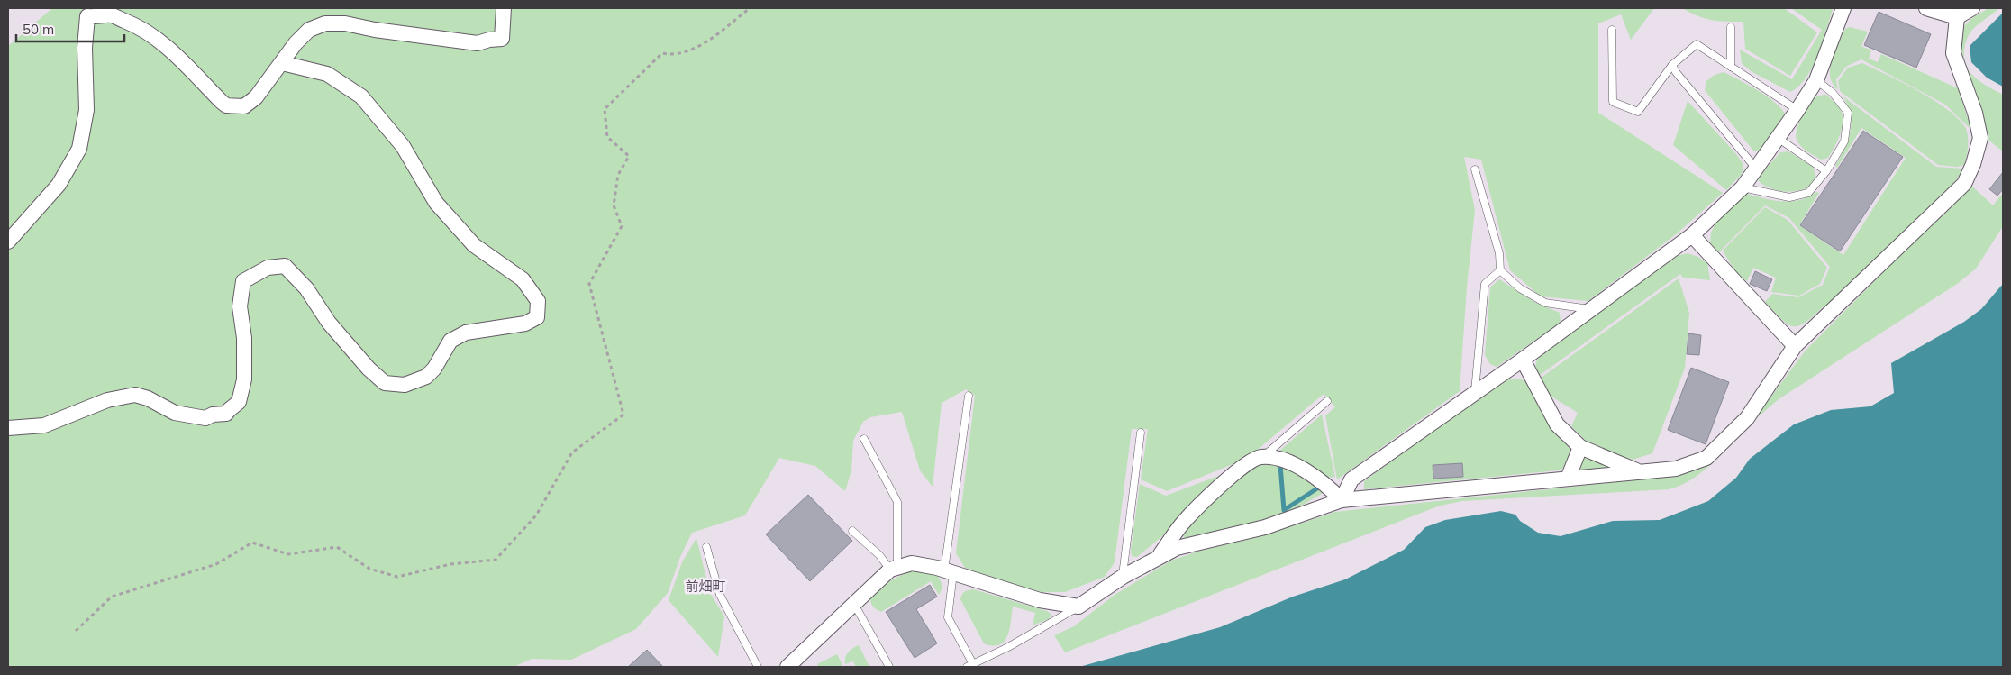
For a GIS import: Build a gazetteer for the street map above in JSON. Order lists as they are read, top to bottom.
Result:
{
  "districts": ["前畑町"],
  "scale_bar": "50 m"
}
